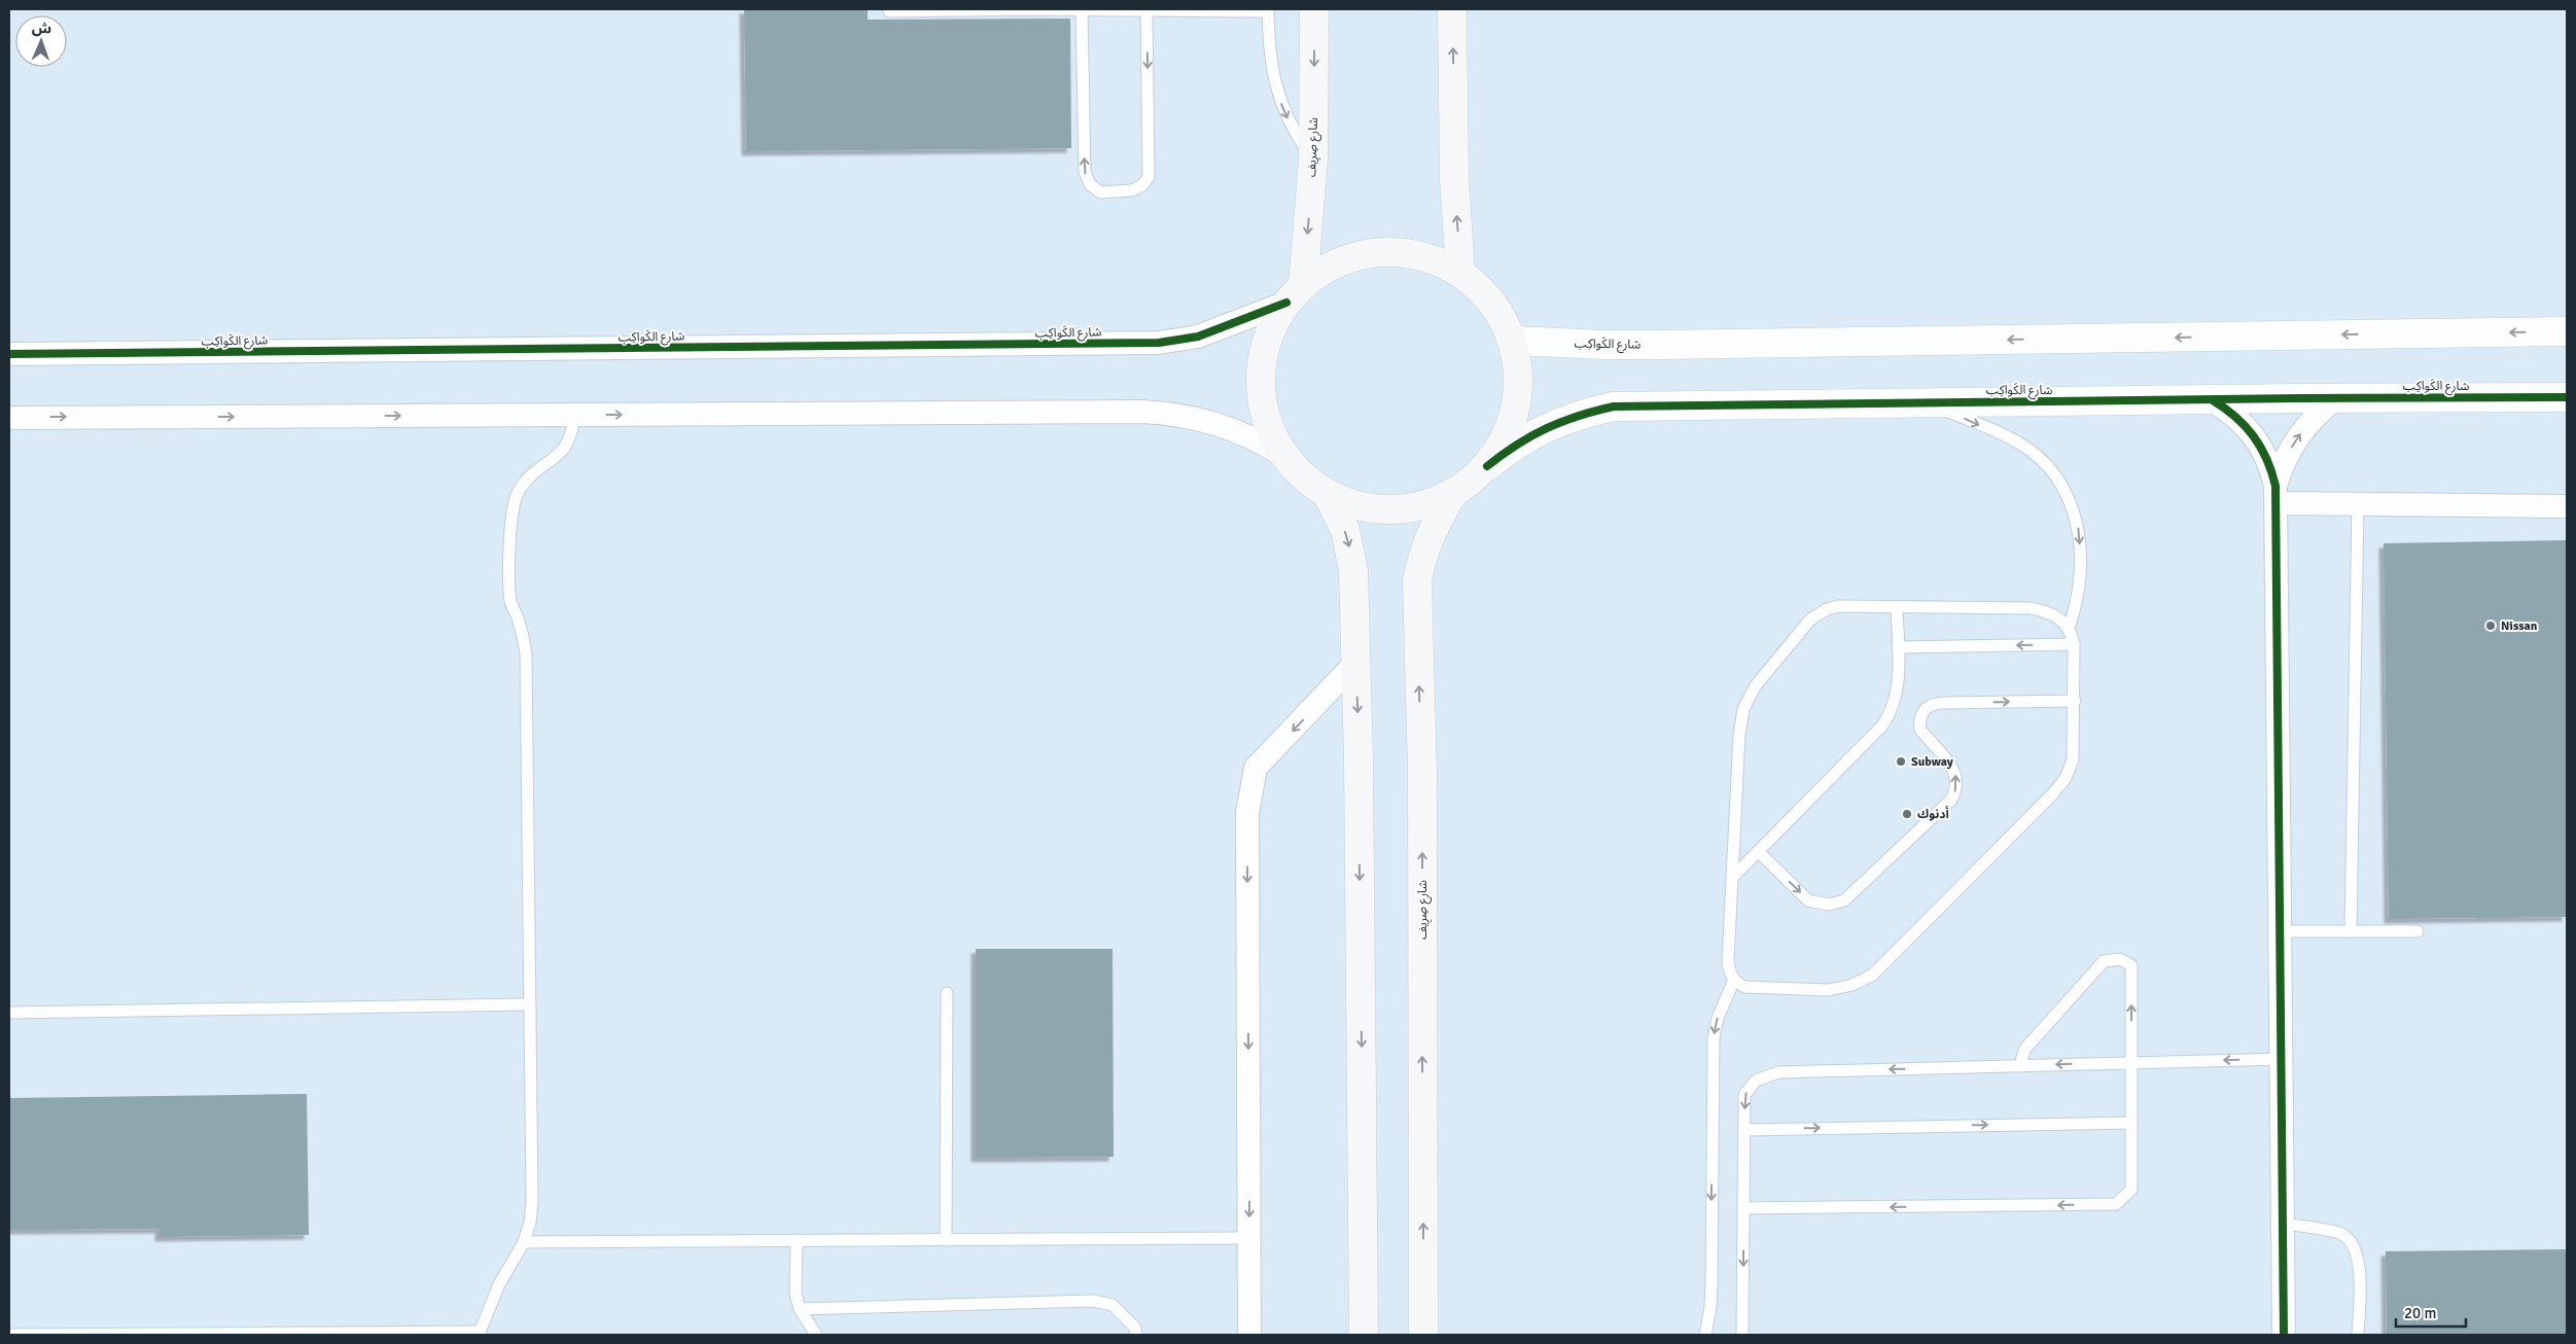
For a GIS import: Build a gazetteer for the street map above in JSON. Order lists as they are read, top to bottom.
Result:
{
  "streets": {
    "main road": ["شارع صِرِيف"],
    "street": ["شارع الكَواكِب"]
  },
  "crossings": [
    ["شارع صِرِيف", "شارع الكَواكِب"]
  ],
  "places": ["Nissan", "Subway", "أدنوك"],
  "scale_bar": "20 m",
  "north": "top"
}
